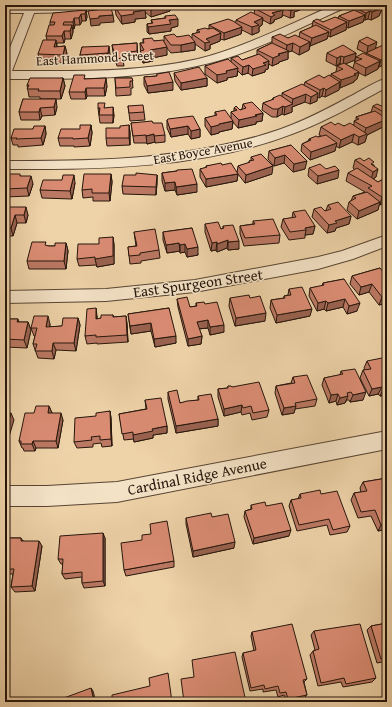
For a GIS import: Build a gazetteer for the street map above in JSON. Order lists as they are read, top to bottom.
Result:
{
  "streets": {
    "street": [
      "East Hammond Street",
      "East Boyce Avenue",
      "East Spurgeon Street",
      "Cardinal Ridge Avenue"
    ]
  }
}
